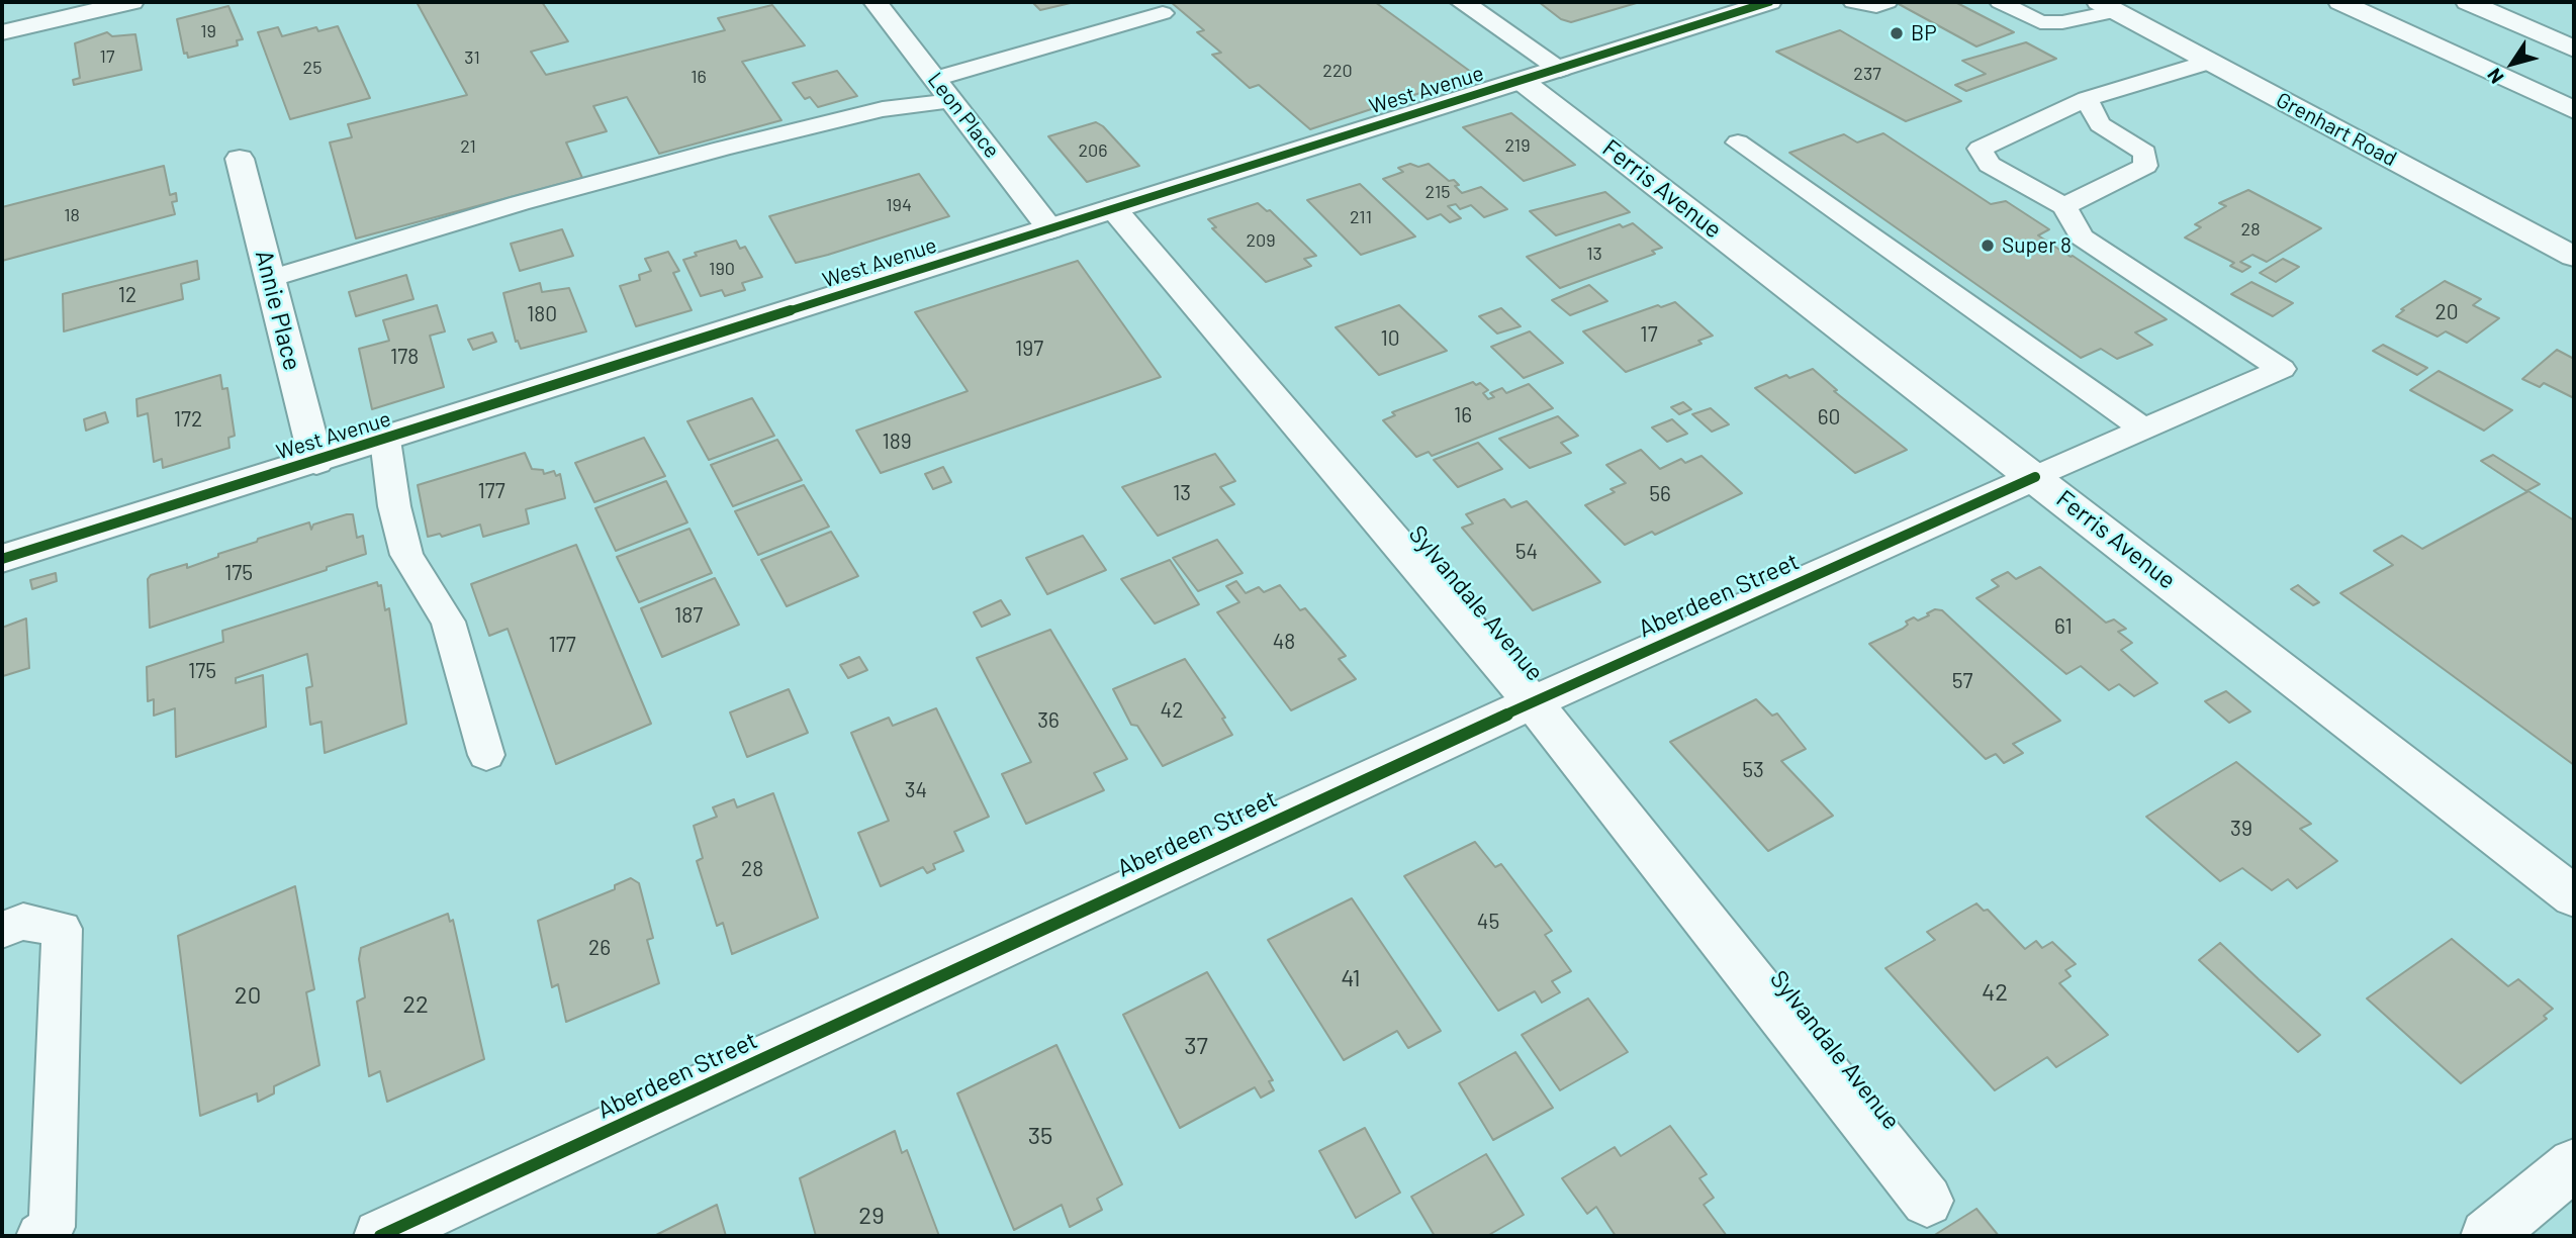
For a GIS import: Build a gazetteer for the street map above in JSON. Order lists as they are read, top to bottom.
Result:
{
  "streets": {
    "main road": [
      "West Avenue",
      "Leon Place",
      "Grenhart Road",
      "Ferris Avenue",
      "Annie Place",
      "Aberdeen Street",
      "Sylvandale Avenue"
    ]
  },
  "crossings": [
    ["West Avenue", "Leon Place"],
    ["West Avenue", "Ferris Avenue"],
    ["West Avenue", "Annie Place"],
    ["West Avenue", "Sylvandale Avenue"],
    ["Ferris Avenue", "Aberdeen Street"],
    ["Aberdeen Street", "Sylvandale Avenue"]
  ],
  "places": ["BP", "Super 8"],
  "house_numbers": [
    "19",
    "17",
    "31",
    "25",
    "220",
    "237",
    "16",
    "219",
    "21",
    "206",
    "215",
    "194",
    "18",
    "211",
    "28",
    "209",
    "13",
    "190",
    "12",
    "20",
    "180",
    "17",
    "10",
    "197",
    "178",
    "16",
    "60",
    "172",
    "189",
    "177",
    "13",
    "56",
    "54",
    "175",
    "187",
    "61",
    "48",
    "177",
    "175",
    "57",
    "42",
    "36",
    "53",
    "34",
    "39",
    "28",
    "45",
    "26",
    "41",
    "42",
    "20",
    "22",
    "37",
    "35",
    "29"
  ],
  "north": "bottom left"
}
